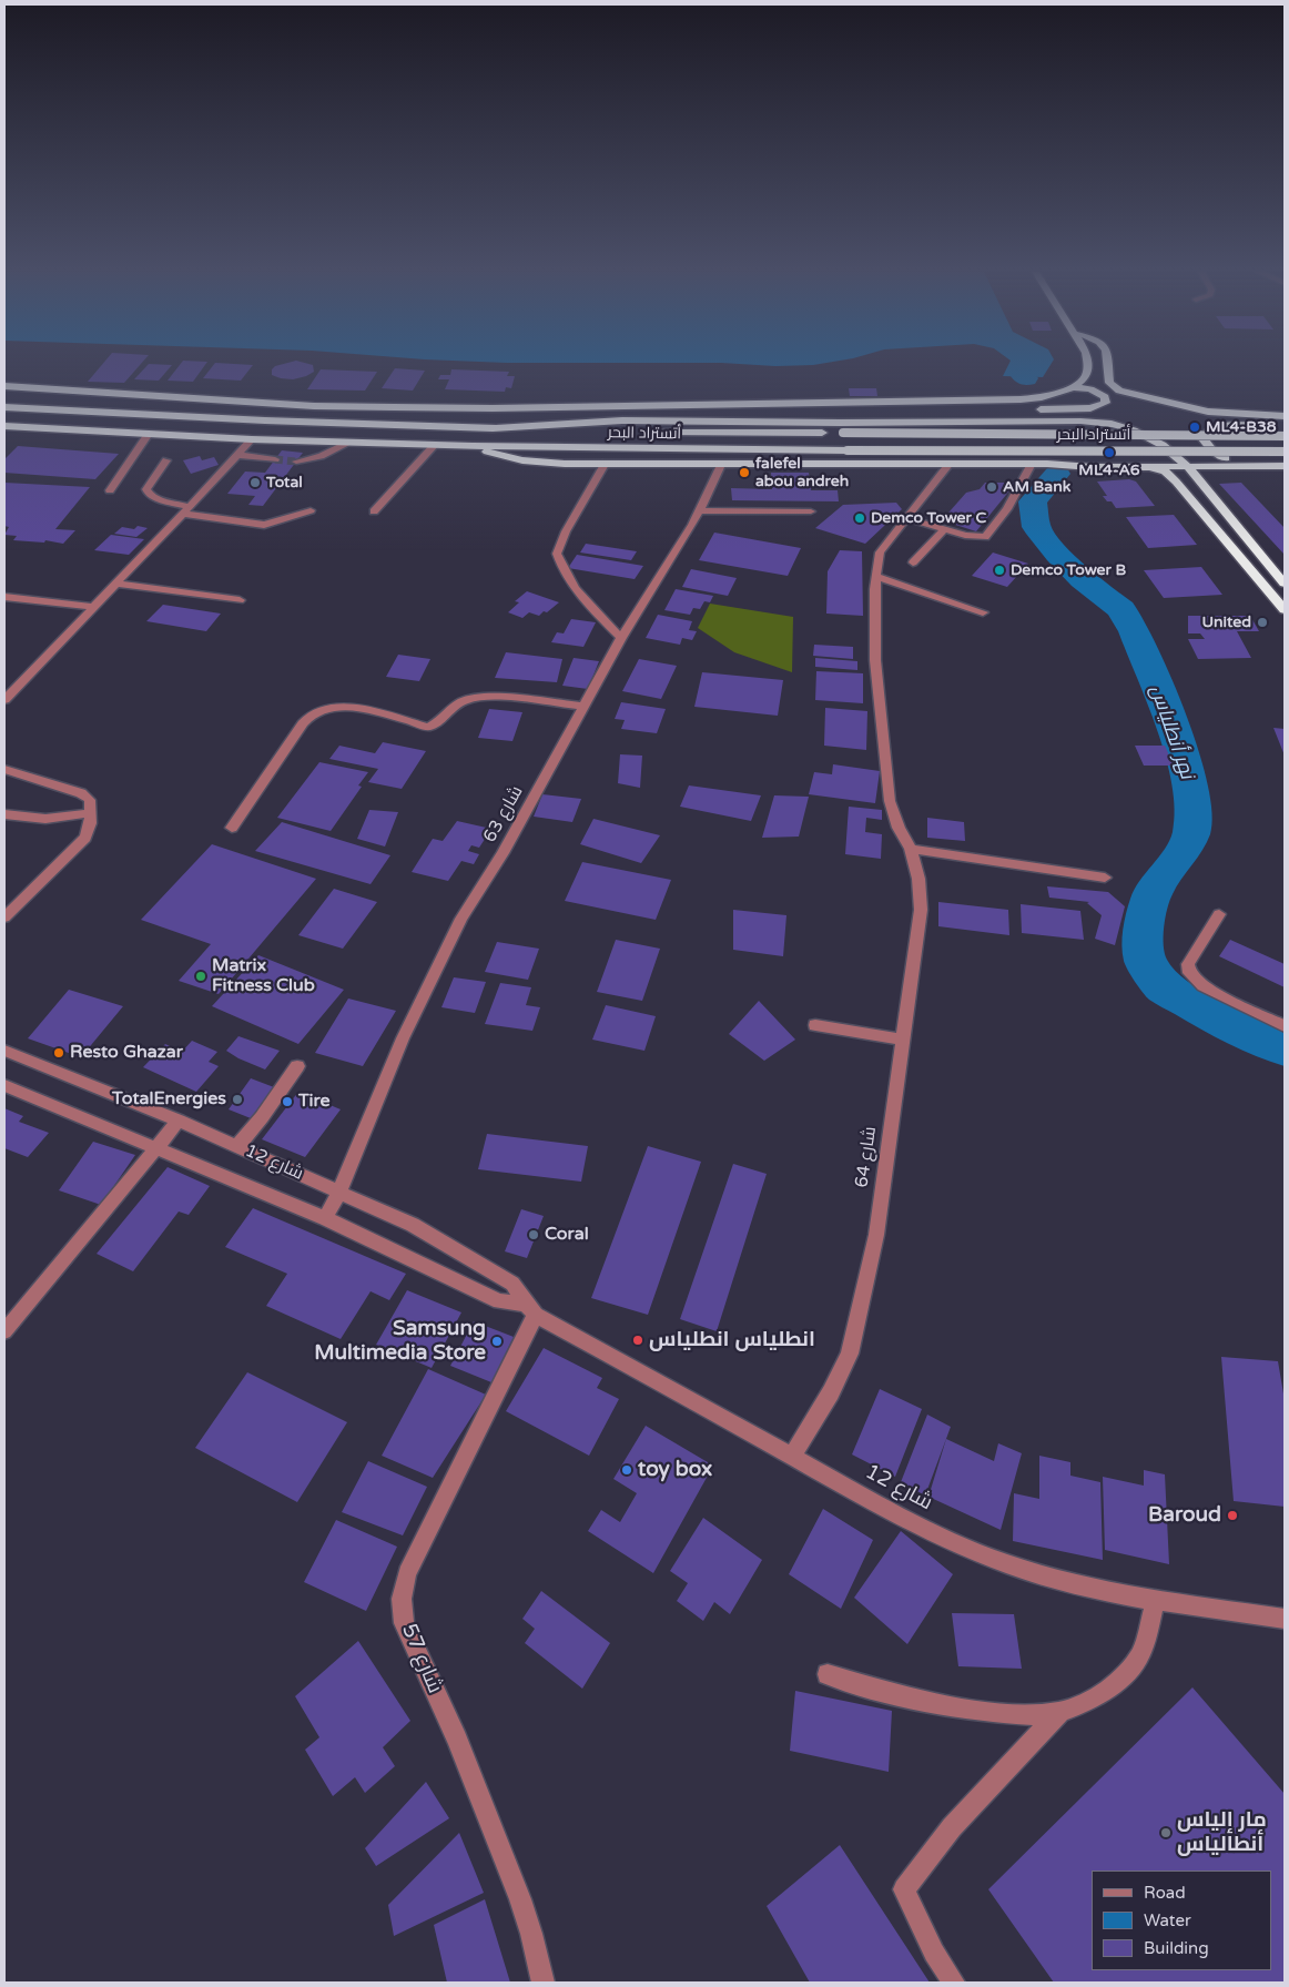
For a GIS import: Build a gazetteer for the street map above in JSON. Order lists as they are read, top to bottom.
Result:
{
  "streets": {
    "highway": ["أتستراد البحر"],
    "street": [
      "شارع 63",
      "شارع 64",
      "شارع 12",
      "شارع 57"
    ]
  },
  "crossings": [
    ["شارع 63", "شارع 12"],
    ["شارع 64", "شارع 12"],
    ["شارع 12", "شارع 57"]
  ],
  "water": ["نهر أنطلياس"],
  "places": [
    "ML4-B38",
    "ML4-A6",
    "falefel abou andreh",
    "Total",
    "AM Bank",
    "Demco Tower C",
    "Demco Tower B",
    "United",
    "Matrix Fitness Club",
    "Resto Ghazar",
    "TotalEnergies",
    "Tire",
    "Coral",
    "انطلياس انطلياس",
    "Samsung Multimedia Store",
    "toy box",
    "Baroud",
    "مار إلياس أنطالياس"
  ],
  "legend": ["Road", "Water", "Building"]
}
